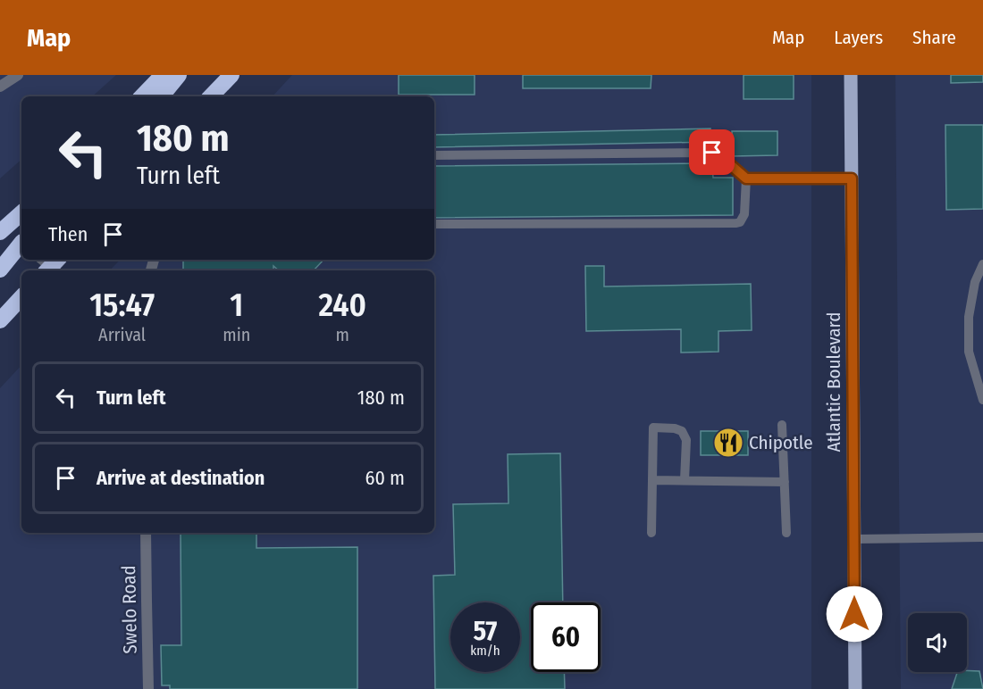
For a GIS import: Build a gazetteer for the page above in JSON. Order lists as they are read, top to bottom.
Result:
{
  "streets": {
    "main road": ["Atlantic Boulevard"],
    "street": ["Swelo Road"]
  },
  "places": {
    "restaurant": ["Chipotle"]
  },
  "page": {
    "header": "Map",
    "nav": ["Map", "Layers", "Share"],
    "turn": ["180 m", "Turn left"],
    "then": "Then",
    "eta": [
      "15:47",
      "Arrival",
      "1",
      "min",
      "240",
      "m"
    ],
    "list": [
      {
        "name": "Turn left",
        "value": "180 m"
      },
      {
        "name": "Arrive at destination",
        "value": "60 m"
      }
    ],
    "speed": "57 km/h",
    "limit": "60"
  }
}
